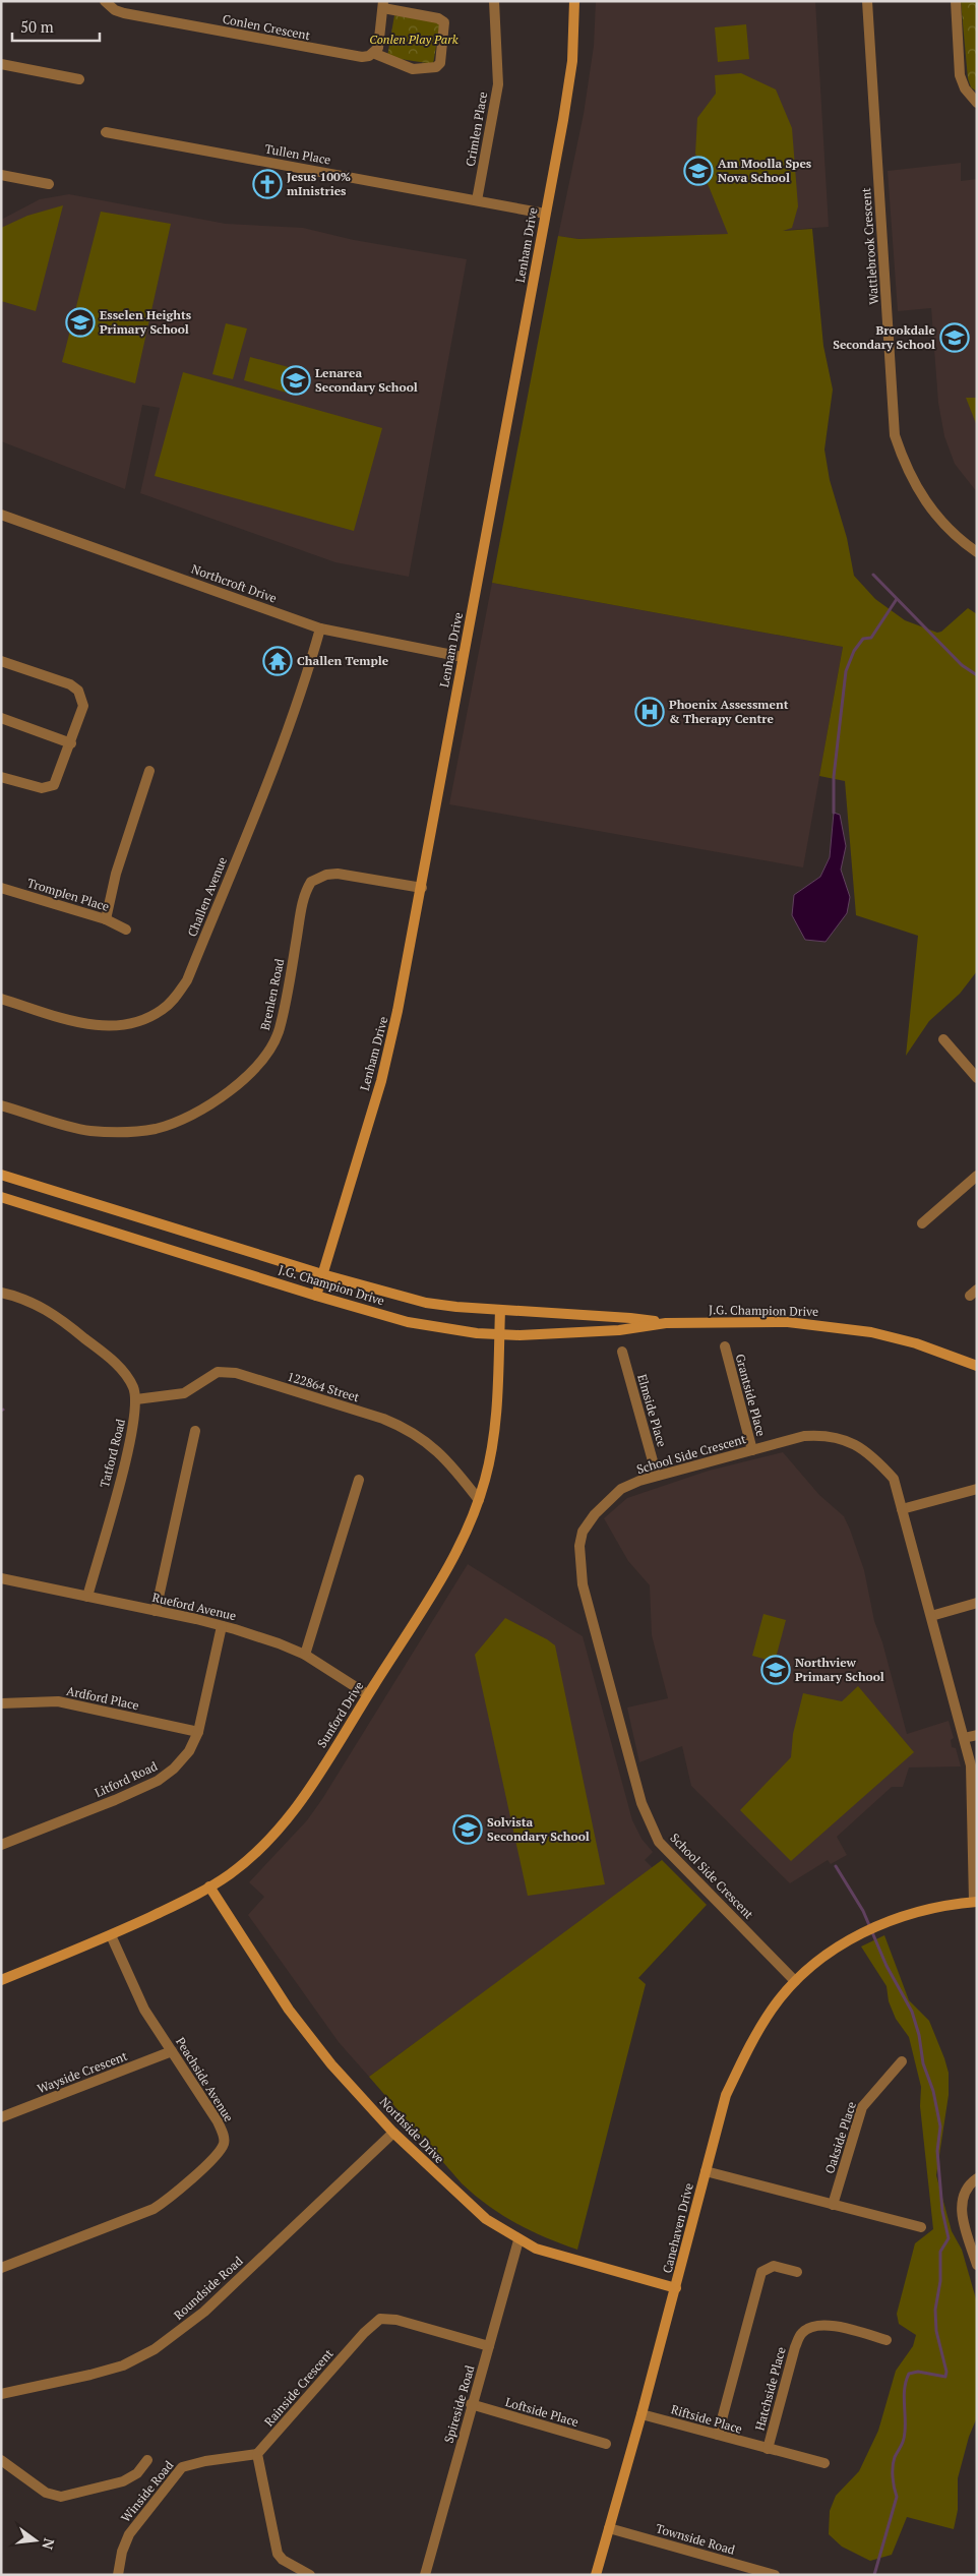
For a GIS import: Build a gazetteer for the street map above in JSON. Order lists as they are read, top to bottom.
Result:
{
  "streets": {
    "street": [
      "Conlen Crescent",
      "Crimlen Place",
      "Tullen Place",
      "Lenham Drive",
      "Wattlebrook Crescent",
      "Northcroft Drive",
      "Tromplen Place",
      "Challen Avenue",
      "Brenlen Road",
      "J.G. Champion Drive",
      "122864 Street",
      "Grantside Place",
      "Elmside Place",
      "Tatford Road",
      "School Side Crescent",
      "Rueford Avenue",
      "Ardford Place",
      "Sunford Drive",
      "Litford Road",
      "Wayside Crescent",
      "Peachside Avenue",
      "Northside Drive",
      "Oakside Place",
      "Canehaven Drive",
      "Roundside Road",
      "Rainside Crescent",
      "Hatchside Place",
      "Spireside Road",
      "Loftside Place",
      "Riftside Place",
      "Winside Road",
      "Townside Road"
    ]
  },
  "crossings": [
    ["Crimlen Place", "Tullen Place"],
    ["Tullen Place", "Lenham Drive"],
    ["Lenham Drive", "Northcroft Drive"],
    ["Lenham Drive", "Brenlen Road"],
    ["Lenham Drive", "J.G. Champion Drive"],
    ["Northcroft Drive", "Challen Avenue"],
    ["J.G. Champion Drive", "Sunford Drive"],
    ["122864 Street", "Tatford Road"],
    ["122864 Street", "Sunford Drive"],
    ["Grantside Place", "School Side Crescent"],
    ["Elmside Place", "School Side Crescent"],
    ["Tatford Road", "Rueford Avenue"],
    ["School Side Crescent", "Canehaven Drive"],
    ["Rueford Avenue", "Sunford Drive"],
    ["Rueford Avenue", "Litford Road"],
    ["Ardford Place", "Litford Road"],
    ["Sunford Drive", "Peachside Avenue"],
    ["Sunford Drive", "Northside Drive"],
    ["Wayside Crescent", "Peachside Avenue"],
    ["Northside Drive", "Canehaven Drive"],
    ["Northside Drive", "Roundside Road"],
    ["Northside Drive", "Spireside Road"],
    ["Canehaven Drive", "Riftside Place"],
    ["Canehaven Drive", "Townside Road"],
    ["Rainside Crescent", "Spireside Road"],
    ["Rainside Crescent", "Winside Road"],
    ["Hatchside Place", "Riftside Place"],
    ["Spireside Road", "Loftside Place"]
  ],
  "parks": ["Conlen Play Park"],
  "places": {
    "school or university": [
      "Am Moolla Spes Nova School",
      "Esselen Heights Primary School",
      "Brookdale Secondary School",
      "Lenarea Secondary School",
      "Northview Primary School",
      "Solvista Secondary School"
    ],
    "church": ["Jesus 100% mInistries"],
    "temple": ["Challen Temple"],
    "hospital": ["Phoenix Assessment & Therapy Centre"]
  },
  "scale_bar": "50 m",
  "north": "right"
}
